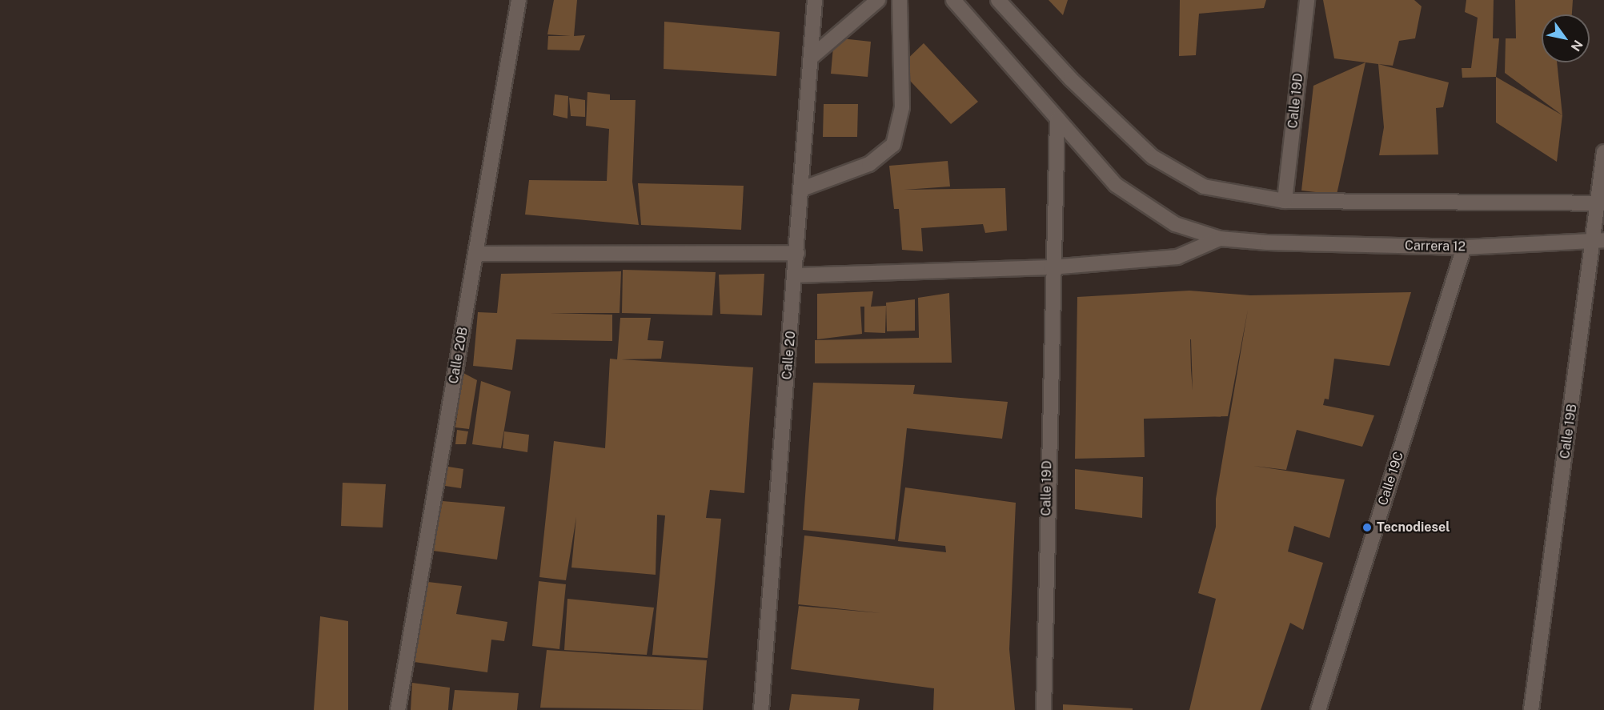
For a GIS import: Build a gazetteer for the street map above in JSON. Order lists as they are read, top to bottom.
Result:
{
  "streets": {
    "street": [
      "Calle 19D",
      "Carrera 12",
      "Calle 20B",
      "Calle 20",
      "Calle 19B",
      "Calle 19C"
    ]
  },
  "crossings": [
    ["Carrera 12", "Calle 19B"],
    ["Carrera 12", "Calle 19C"]
  ],
  "places": ["Tecnodiesel"],
  "north": "bottom right"
}
